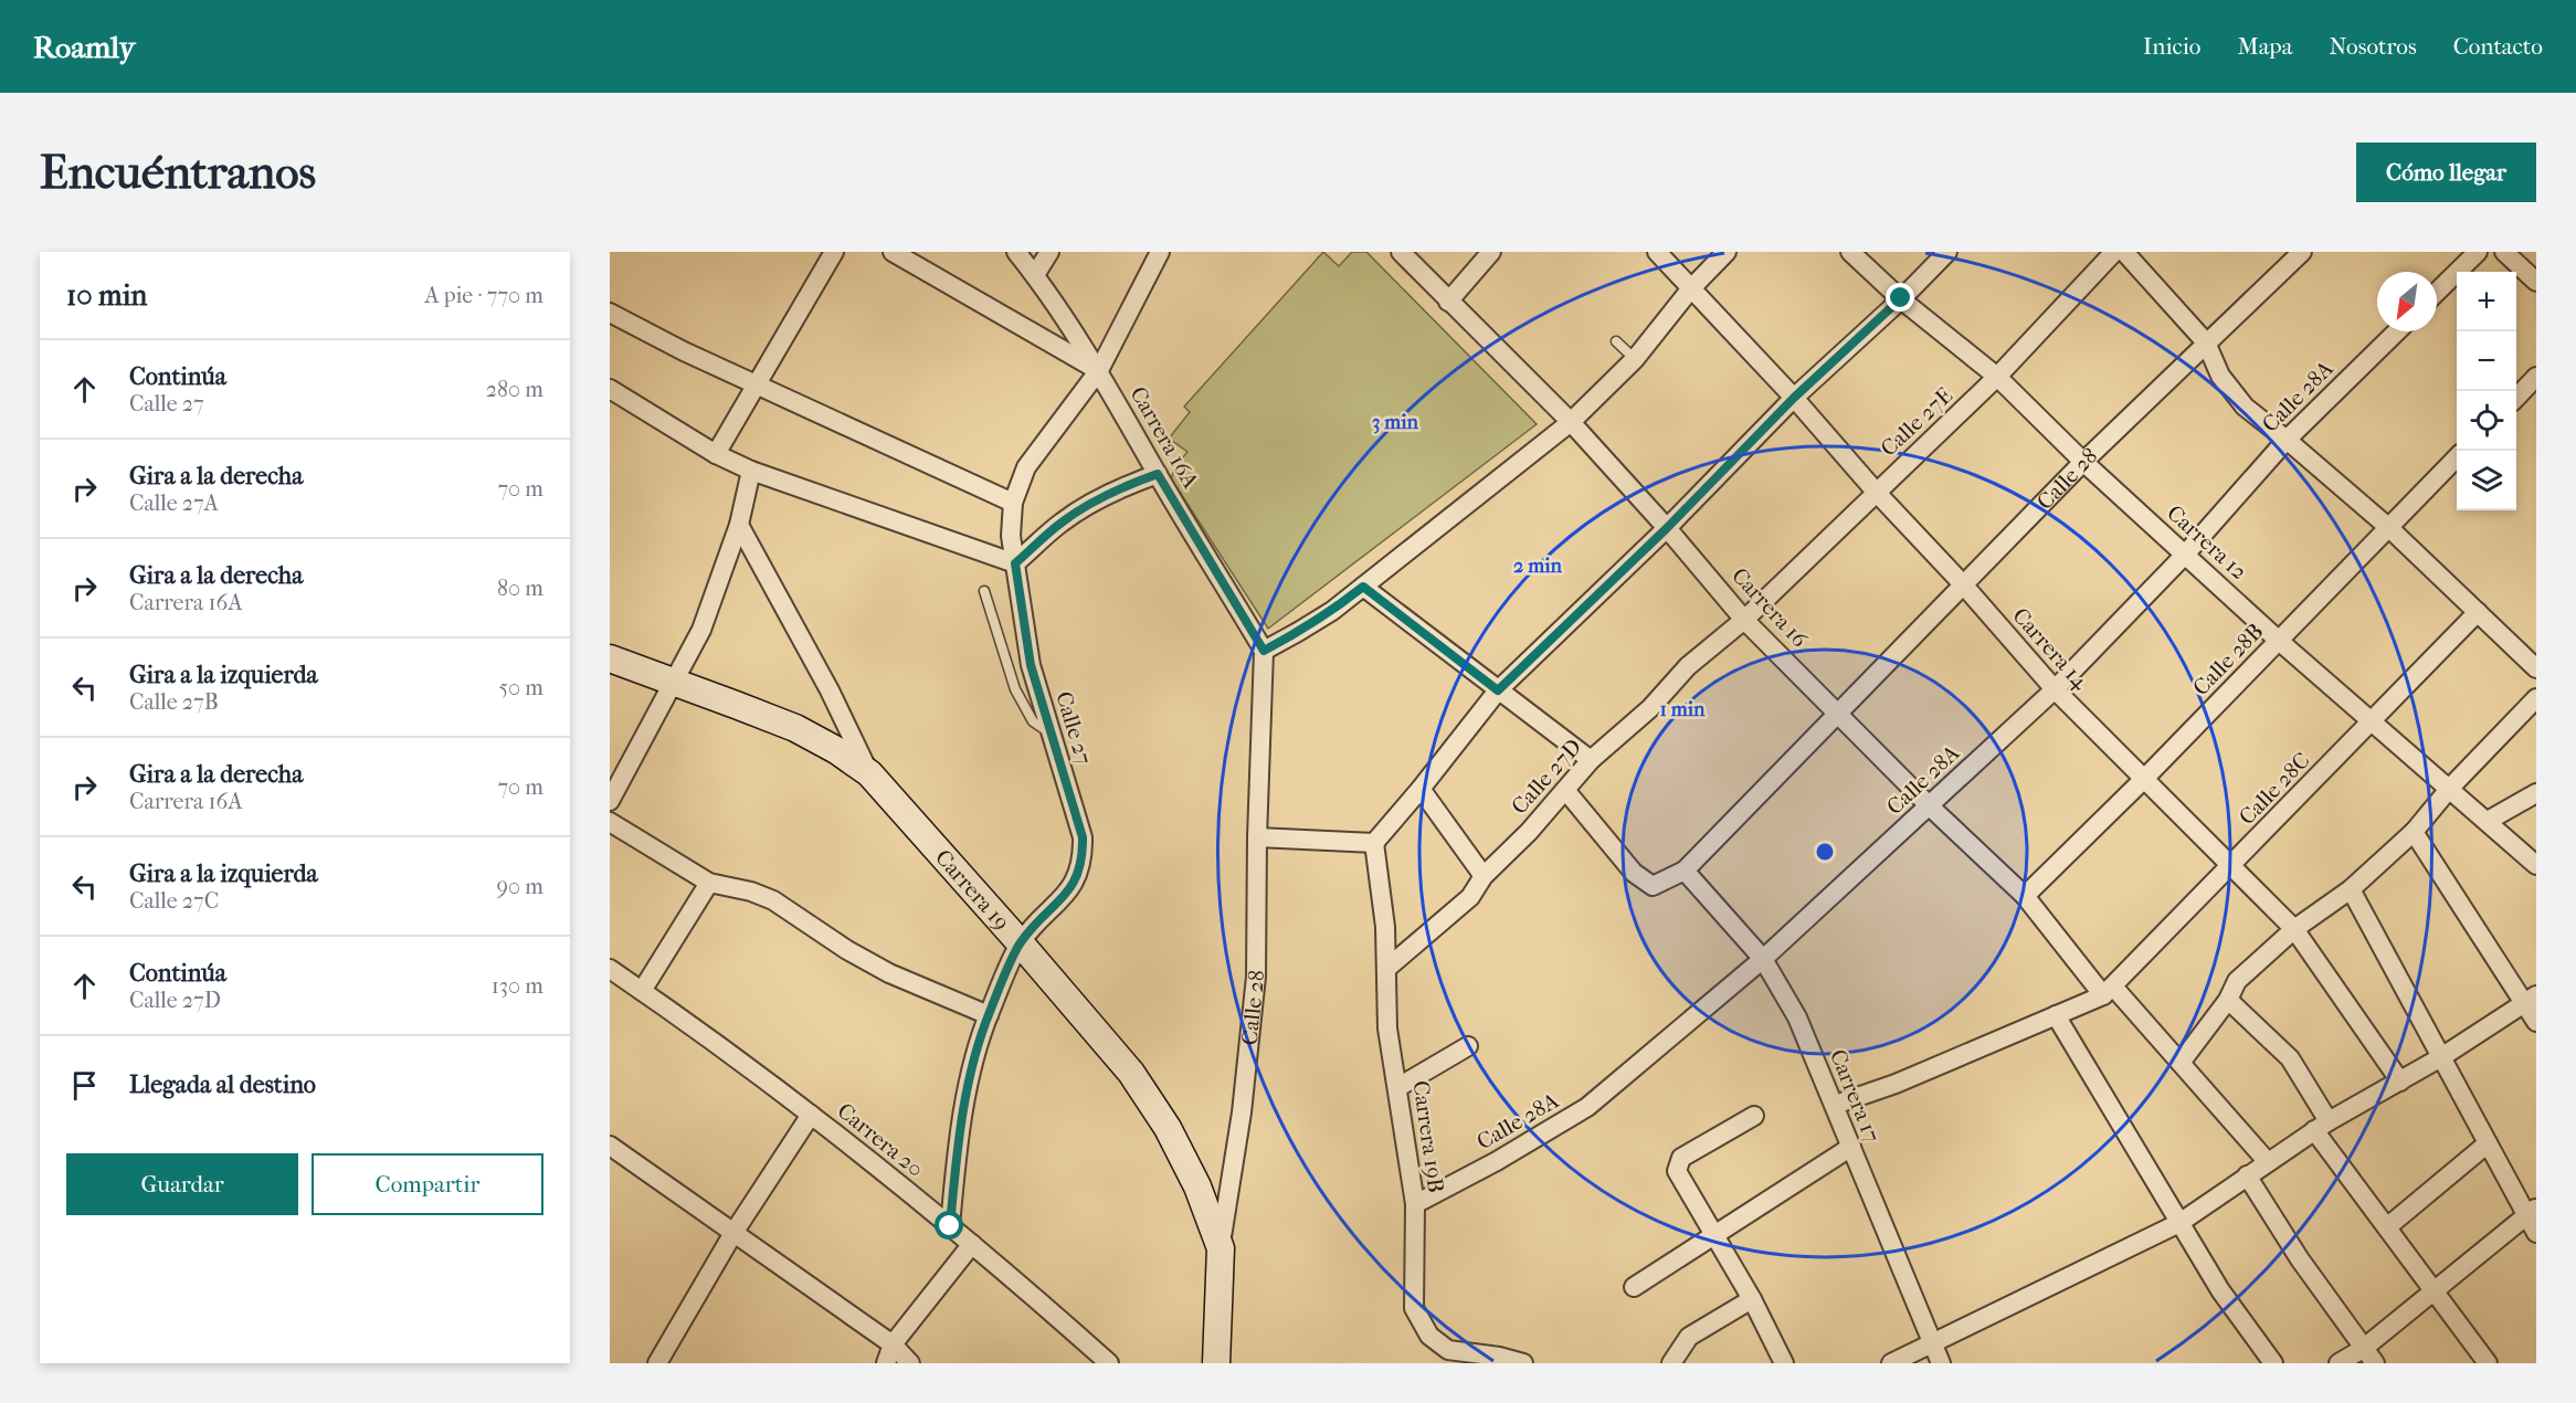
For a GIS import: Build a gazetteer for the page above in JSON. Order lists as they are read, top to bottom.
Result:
{
  "streets": {
    "street": [
      "Calle 28A",
      "Calle 27E",
      "Carrera 16A",
      "Calle 28",
      "Carrera 12",
      "Carrera 16",
      "Carrera 14",
      "Calle 28B",
      "Calle 27",
      "Calle 27D",
      "Calle 28C",
      "Carrera 19",
      "Carrera 17",
      "Carrera 19B",
      "Carrera 20"
    ]
  },
  "crossings": [
    ["Calle 28A", "Carrera 12"],
    ["Calle 28A", "Carrera 16"],
    ["Calle 28A", "Carrera 14"],
    ["Calle 28A", "Carrera 17"],
    ["Calle 28A", "Carrera 19B"],
    ["Calle 27E", "Carrera 12"],
    ["Calle 27E", "Carrera 16"],
    ["Calle 27E", "Carrera 14"],
    ["Calle 27E", "Calle 27D"],
    ["Carrera 16A", "Calle 28"],
    ["Carrera 16A", "Calle 27"],
    ["Calle 28", "Carrera 12"],
    ["Calle 28", "Carrera 16"],
    ["Calle 28", "Carrera 14"],
    ["Calle 28", "Carrera 19"],
    ["Carrera 12", "Calle 28B"],
    ["Carrera 12", "Calle 28C"],
    ["Carrera 16", "Calle 28B"],
    ["Carrera 16", "Calle 27D"],
    ["Carrera 16", "Calle 28C"],
    ["Carrera 14", "Calle 28B"],
    ["Carrera 14", "Calle 28C"],
    ["Calle 27", "Carrera 19"],
    ["Calle 27", "Carrera 20"],
    ["Calle 27D", "Carrera 19B"]
  ],
  "north": "bottom left",
  "page": {
    "header": "Roamly",
    "nav": [
      "Inicio",
      "Mapa",
      "Nosotros",
      "Contacto"
    ],
    "buttons": [
      "Cómo llegar",
      ["Guardar", "Compartir"]
    ],
    "title": "Encuéntranos",
    "heading": ["10 min", "A pie · 770 m"],
    "map_buttons": ["+", "−"],
    "list": [
      ["Continúa", "Calle 27", "280 m"],
      ["Gira a la derecha", "Calle 27A", "70 m"],
      ["Gira a la derecha", "Carrera 16A", "80 m"],
      ["Gira a la izquierda", "Calle 27B", "50 m"],
      ["Gira a la derecha", "Carrera 16A", "70 m"],
      ["Gira a la izquierda", "Calle 27C", "90 m"],
      ["Continúa", "Calle 27D", "130 m"],
      "Llegada al destino"
    ]
  },
  "rings": ["3 min", "2 min", "1 min"]
}
